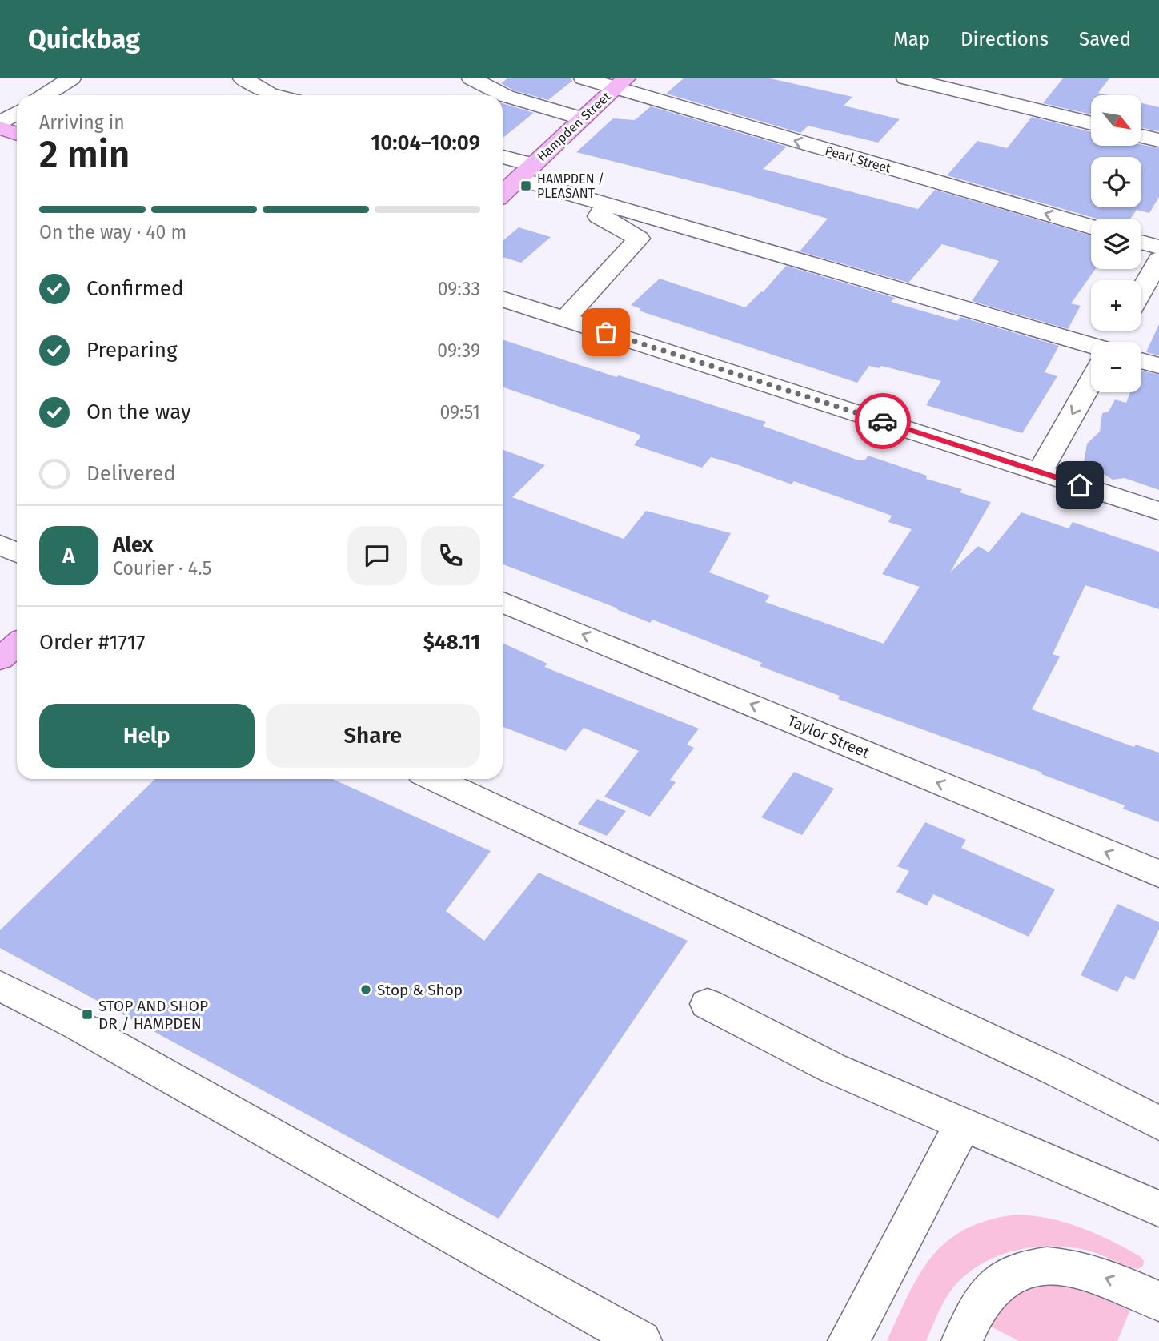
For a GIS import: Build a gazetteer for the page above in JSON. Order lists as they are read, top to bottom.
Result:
{
  "streets": {
    "main road": ["Hampden Street"],
    "street": ["Pearl Street", "Taylor Street"]
  },
  "crossings": [
    ["Hampden Street", "Pearl Street"]
  ],
  "places": {
    "transit": ["HAMPDEN / PLEASANT", "STOP AND SHOP DR / HAMPDEN"],
    "other": ["Stop & Shop"]
  },
  "north": "bottom right",
  "page": {
    "header": "Quickbag",
    "nav": ["Map", "Directions", "Saved"],
    "map_buttons": ["+", "−"],
    "heading": ["2 min", "Arriving in", "10:04–10:09"],
    "panel": [
      "Alex",
      "Courier · 4.5",
      "Order #1717",
      "$48.11"
    ],
    "bar": "On the way · 40 m",
    "list": [
      ["Confirmed", "09:33"],
      ["Preparing", "09:39"],
      ["On the way", "09:51"],
      "Delivered"
    ],
    "round": "A",
    "buttons": ["Help", "Share"]
  }
}
